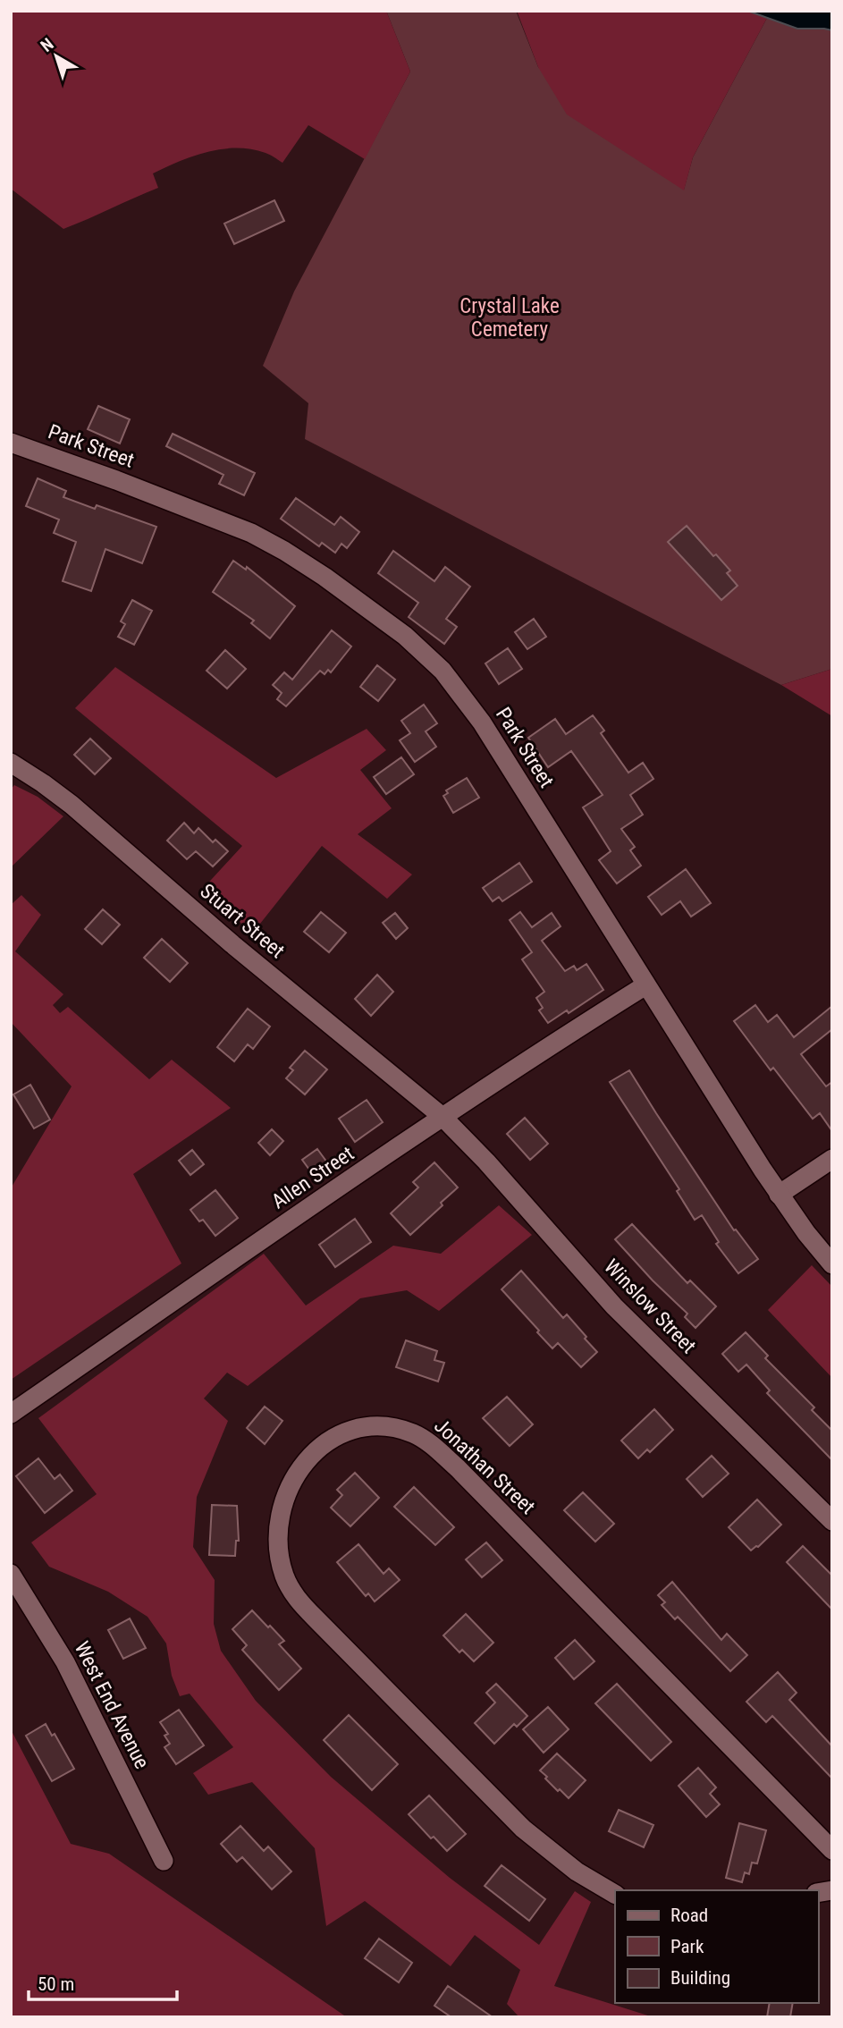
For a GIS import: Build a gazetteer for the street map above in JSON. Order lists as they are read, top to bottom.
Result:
{
  "streets": {
    "street": [
      "Park Street",
      "Stuart Street",
      "Allen Street",
      "Winslow Street",
      "Jonathan Street",
      "West End Avenue"
    ]
  },
  "crossings": [
    ["Park Street", "Allen Street"],
    ["Stuart Street", "Allen Street"],
    ["Stuart Street", "Winslow Street"],
    ["Allen Street", "Winslow Street"]
  ],
  "parks": ["Crystal Lake Cemetery"],
  "legend": ["Road", "Park", "Building"],
  "scale_bar": "50 m",
  "north": "top left"
}
